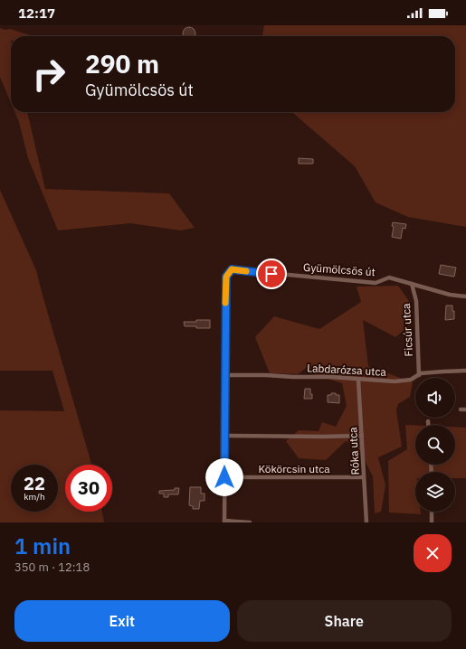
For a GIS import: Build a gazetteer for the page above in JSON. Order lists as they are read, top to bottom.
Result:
{
  "streets": {
    "street": [
      "Gyümölcsös út",
      "Ficsúr utca",
      "Labdarózsa utca",
      "Róka utca",
      "Kökörcsin utca"
    ]
  },
  "crossings": [
    ["Gyümölcsös út", "Ficsúr utca"],
    ["Gyümölcsös út", "Labdarózsa utca"],
    ["Ficsúr utca", "Labdarózsa utca"],
    ["Labdarózsa utca", "Róka utca"],
    ["Róka utca", "Kökörcsin utca"]
  ],
  "page": {
    "status": "12:17",
    "turn": ["290 m", "Gyümölcsös út"],
    "speed": "22 km/h",
    "limit": "30",
    "heading": ["1 min", "350 m · 12:18"],
    "buttons": ["Exit", "Share"]
  }
}
